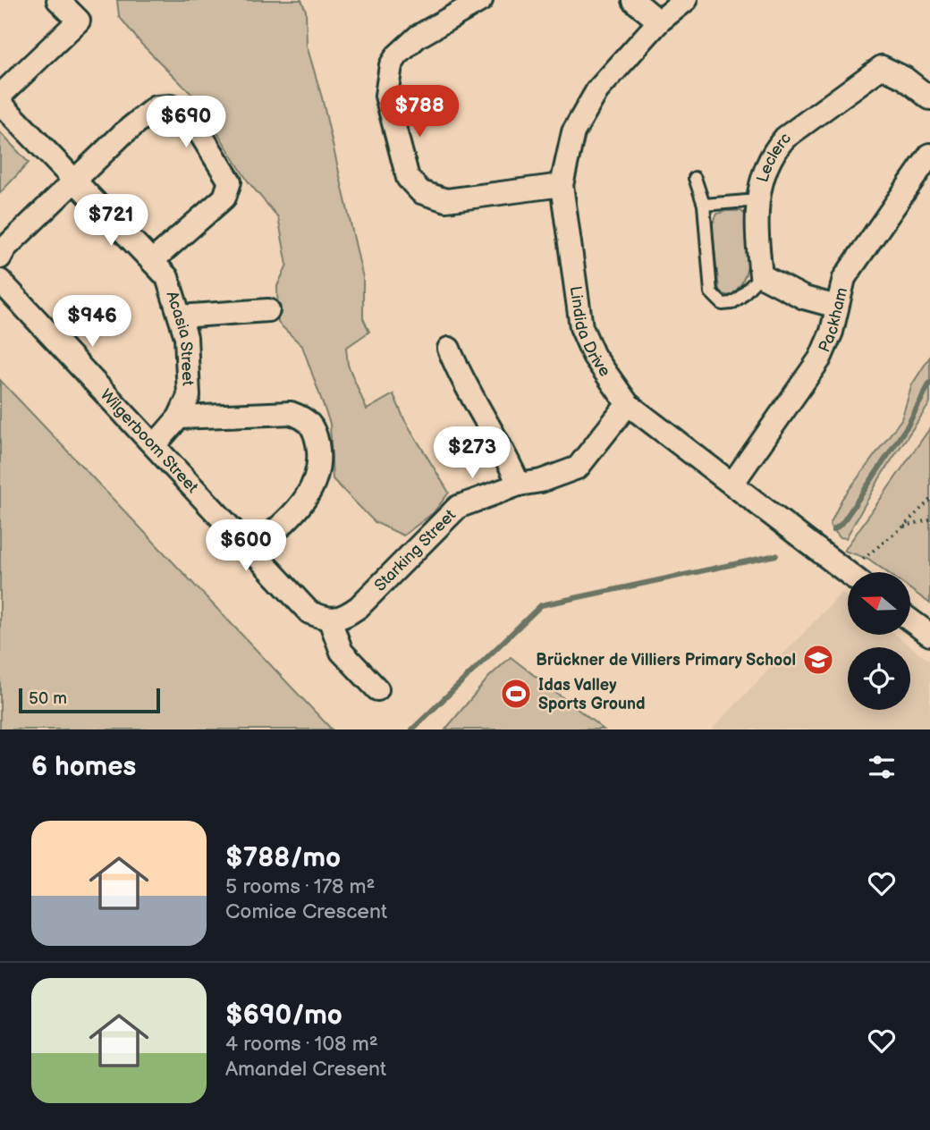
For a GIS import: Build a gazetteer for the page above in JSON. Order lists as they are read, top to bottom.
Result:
{
  "streets": {
    "street": [
      "Leclerc",
      "Packham",
      "Lindida Drive",
      "Acasia Street",
      "Wilgerboom Street",
      "Starking Street"
    ]
  },
  "crossings": [
    ["Packham", "Lindida Drive"],
    ["Lindida Drive", "Starking Street"],
    ["Acasia Street", "Wilgerboom Street"],
    ["Wilgerboom Street", "Starking Street"]
  ],
  "places": {
    "school or university": ["Brückner de Villiers Primary School"],
    "sports": ["Idas Valley Sports Ground"]
  },
  "scale_bar": "50 m",
  "north": "left",
  "page": {
    "price": [
      "$788",
      "$690",
      "$721",
      "$946",
      "$273",
      "$600"
    ],
    "scale": "50 m",
    "heading": "6 homes",
    "list": [
      {
        "name": "$788/mo",
        "note": "5 rooms · 178 m² · Comice Crescent"
      },
      {
        "name": "$690/mo",
        "note": "4 rooms · 108 m² · Amandel Cresent"
      }
    ]
  }
}
